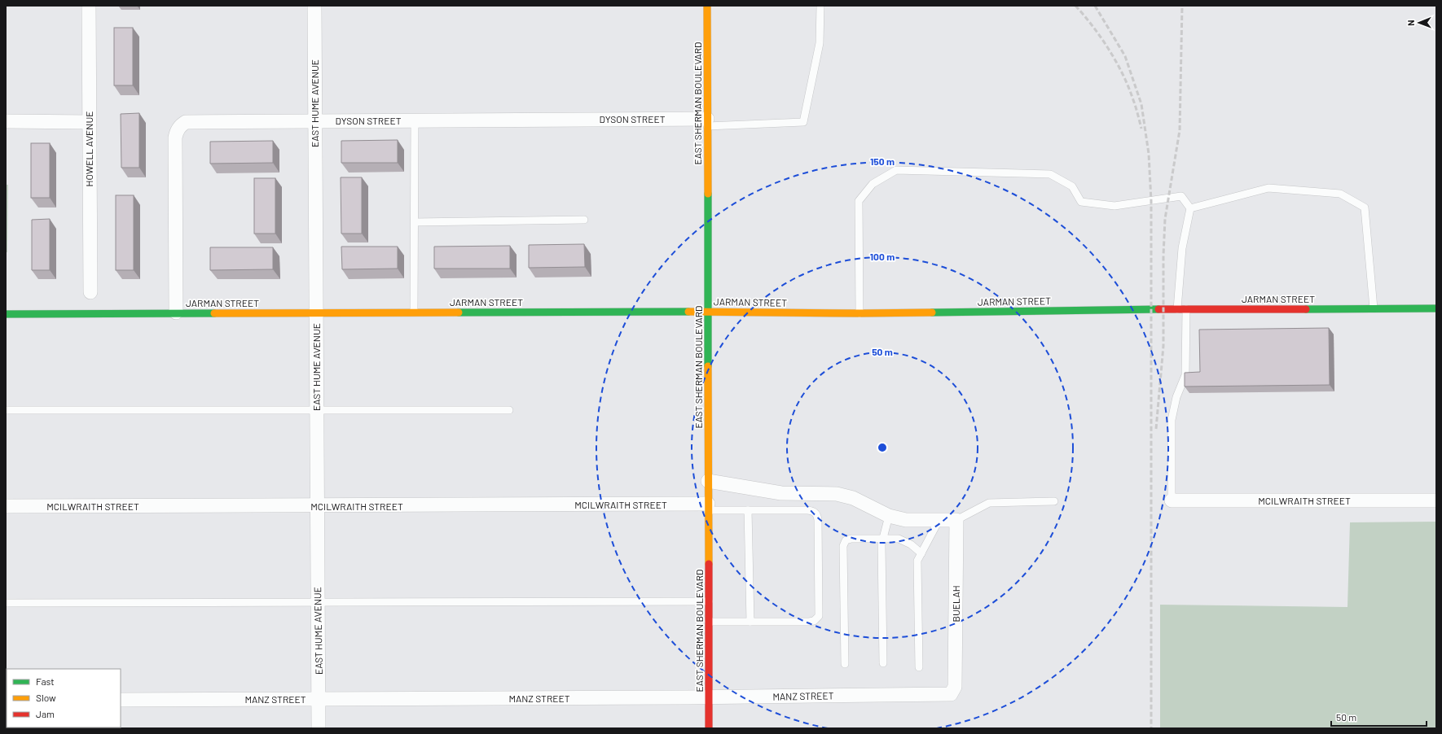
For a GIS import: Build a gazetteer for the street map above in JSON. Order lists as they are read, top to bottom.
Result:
{
  "streets": {
    "street": [
      "EAST HUME AVENUE",
      "EAST SHERMAN BOULEVARD",
      "DYSON STREET",
      "HOWELL AVENUE",
      "JARMAN STREET",
      "MCILWRAITH STREET",
      "BUELAH",
      "MANZ STREET"
    ]
  },
  "crossings": [
    ["EAST HUME AVENUE", "DYSON STREET"],
    ["EAST HUME AVENUE", "JARMAN STREET"],
    ["EAST HUME AVENUE", "MCILWRAITH STREET"],
    ["EAST HUME AVENUE", "MANZ STREET"],
    ["EAST SHERMAN BOULEVARD", "DYSON STREET"],
    ["EAST SHERMAN BOULEVARD", "JARMAN STREET"],
    ["EAST SHERMAN BOULEVARD", "MCILWRAITH STREET"],
    ["EAST SHERMAN BOULEVARD", "MANZ STREET"],
    ["DYSON STREET", "JARMAN STREET"],
    ["BUELAH", "MANZ STREET"]
  ],
  "legend": ["Fast", "Slow", "Jam"],
  "scale_bar": "50 m",
  "north": "left",
  "rings": ["150 m", "100 m", "50 m"]
}
